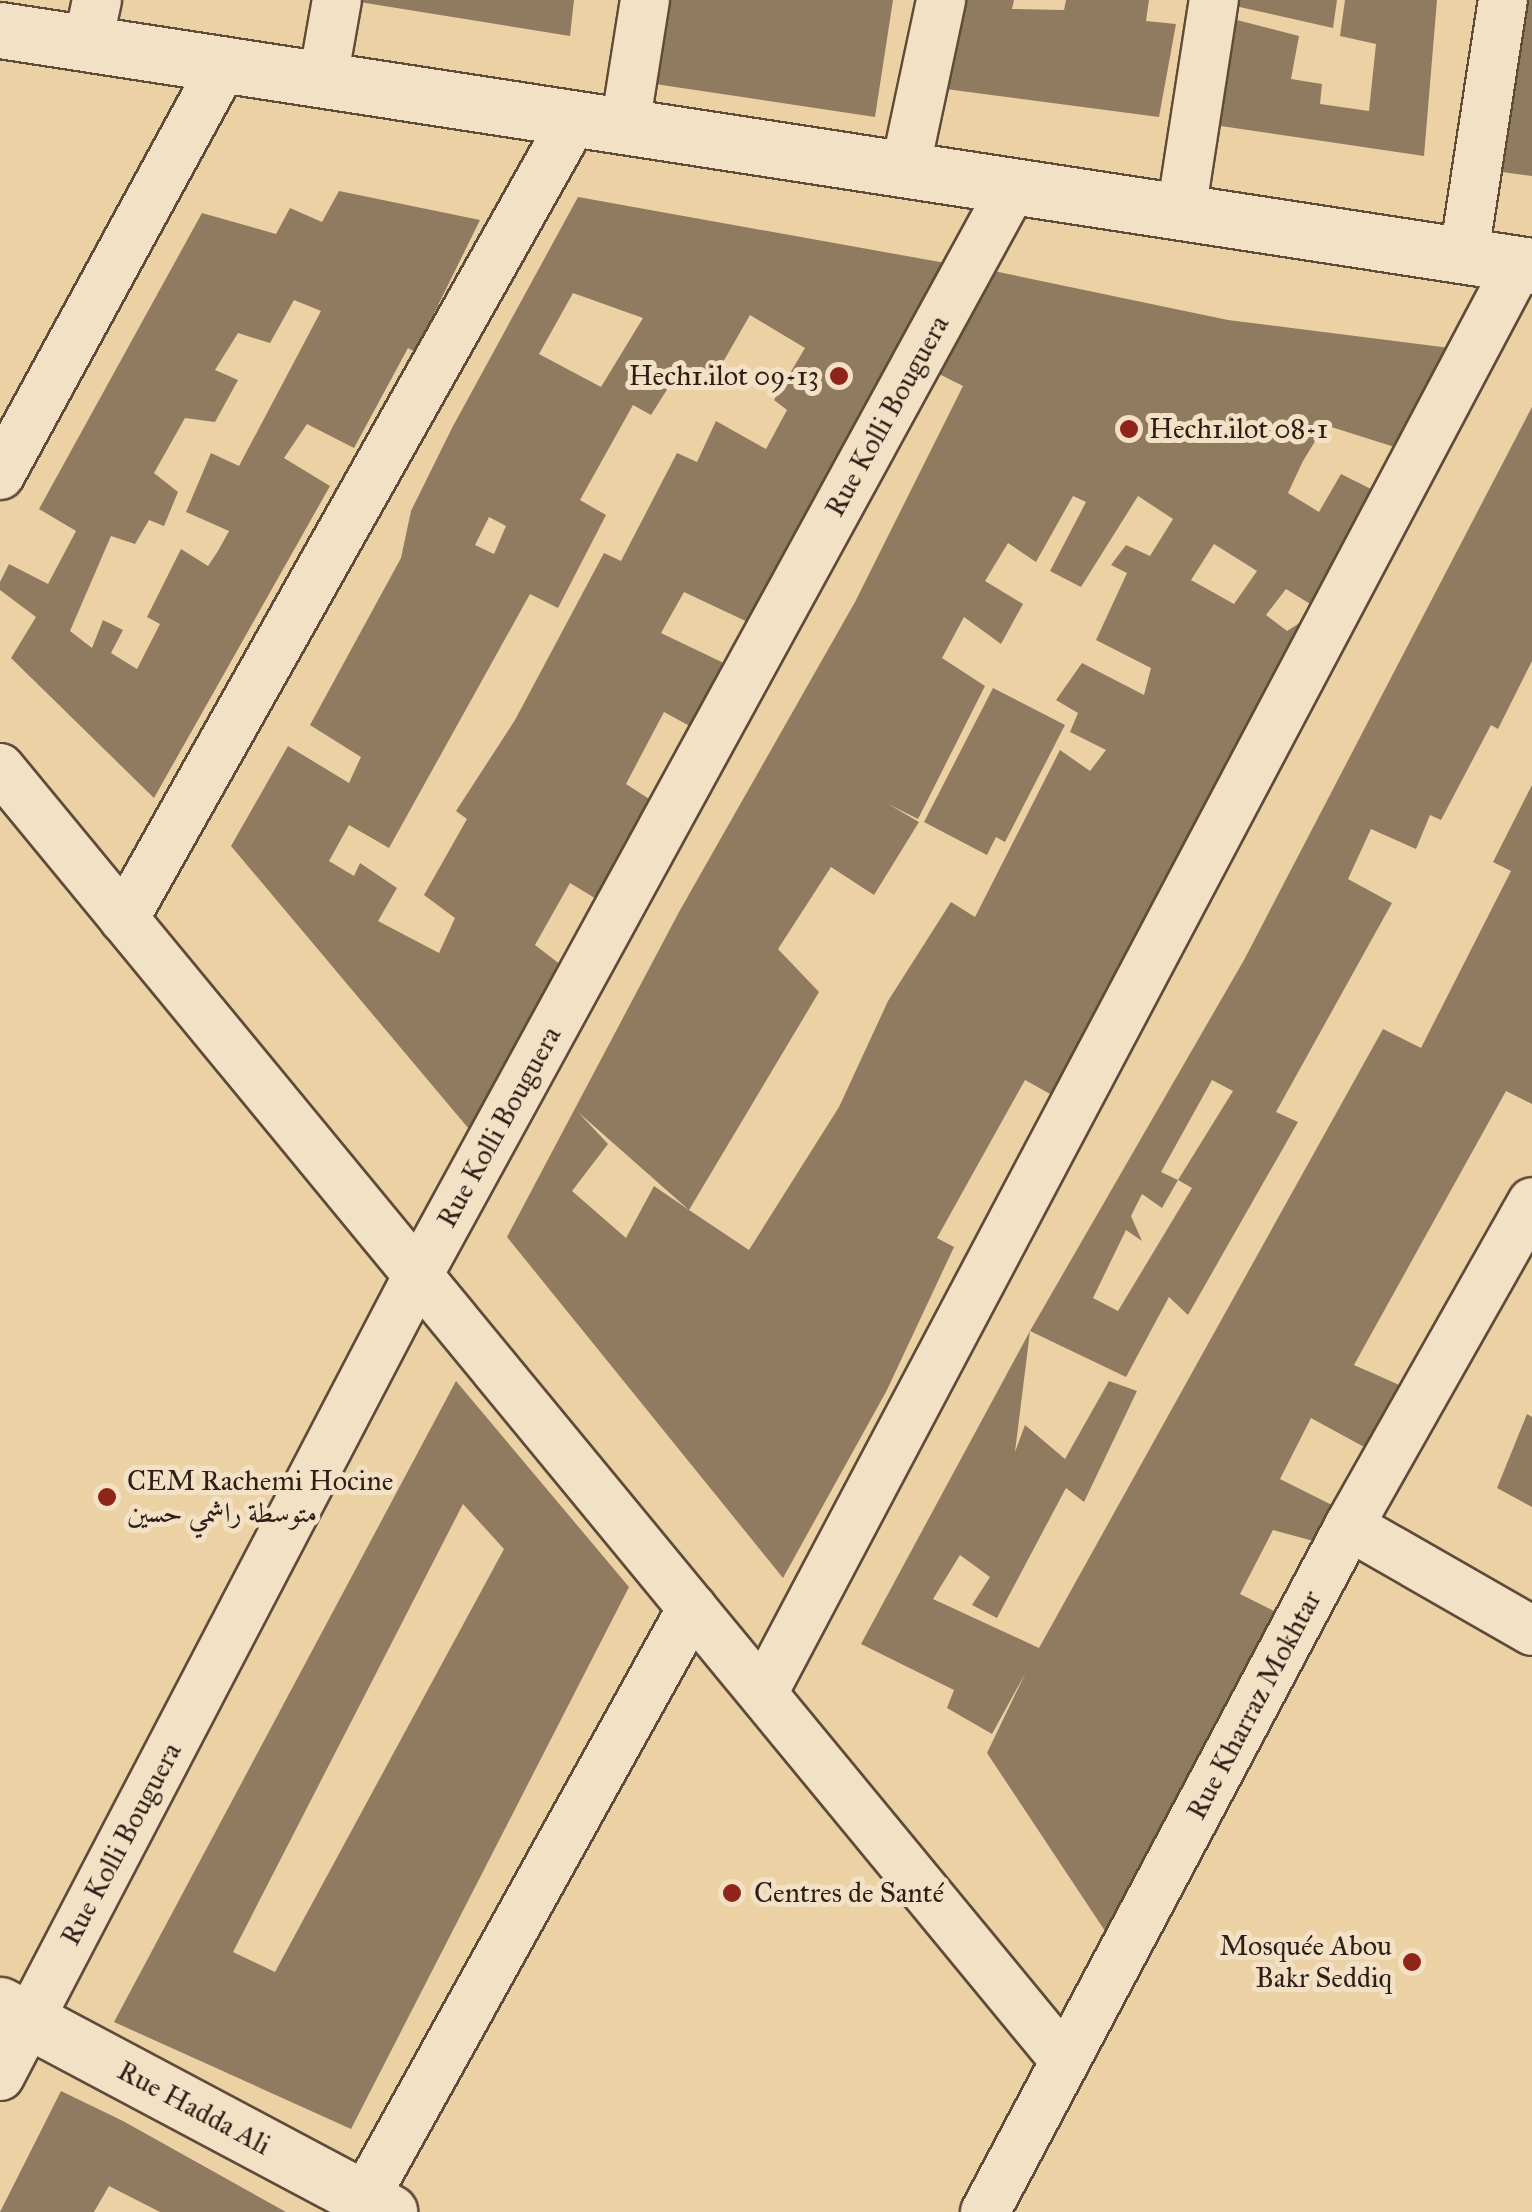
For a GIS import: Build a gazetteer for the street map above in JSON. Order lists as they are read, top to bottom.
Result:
{
  "streets": {
    "main road": ["Rue Hadda Ali"],
    "street": ["Rue Kolli Bouguera", "Rue Kharraz Mokhtar"]
  },
  "crossings": [
    ["Rue Kolli Bouguera", "Rue Hadda Ali"]
  ],
  "places": [
    "Hech1.ilot 09-13",
    "Hech1.ilot 08-1",
    "CEM Rachemi Hocine متوسطة راشمي حسين",
    "Centres de Santé",
    "Mosquée Abou Bakr Seddiq"
  ]
}
